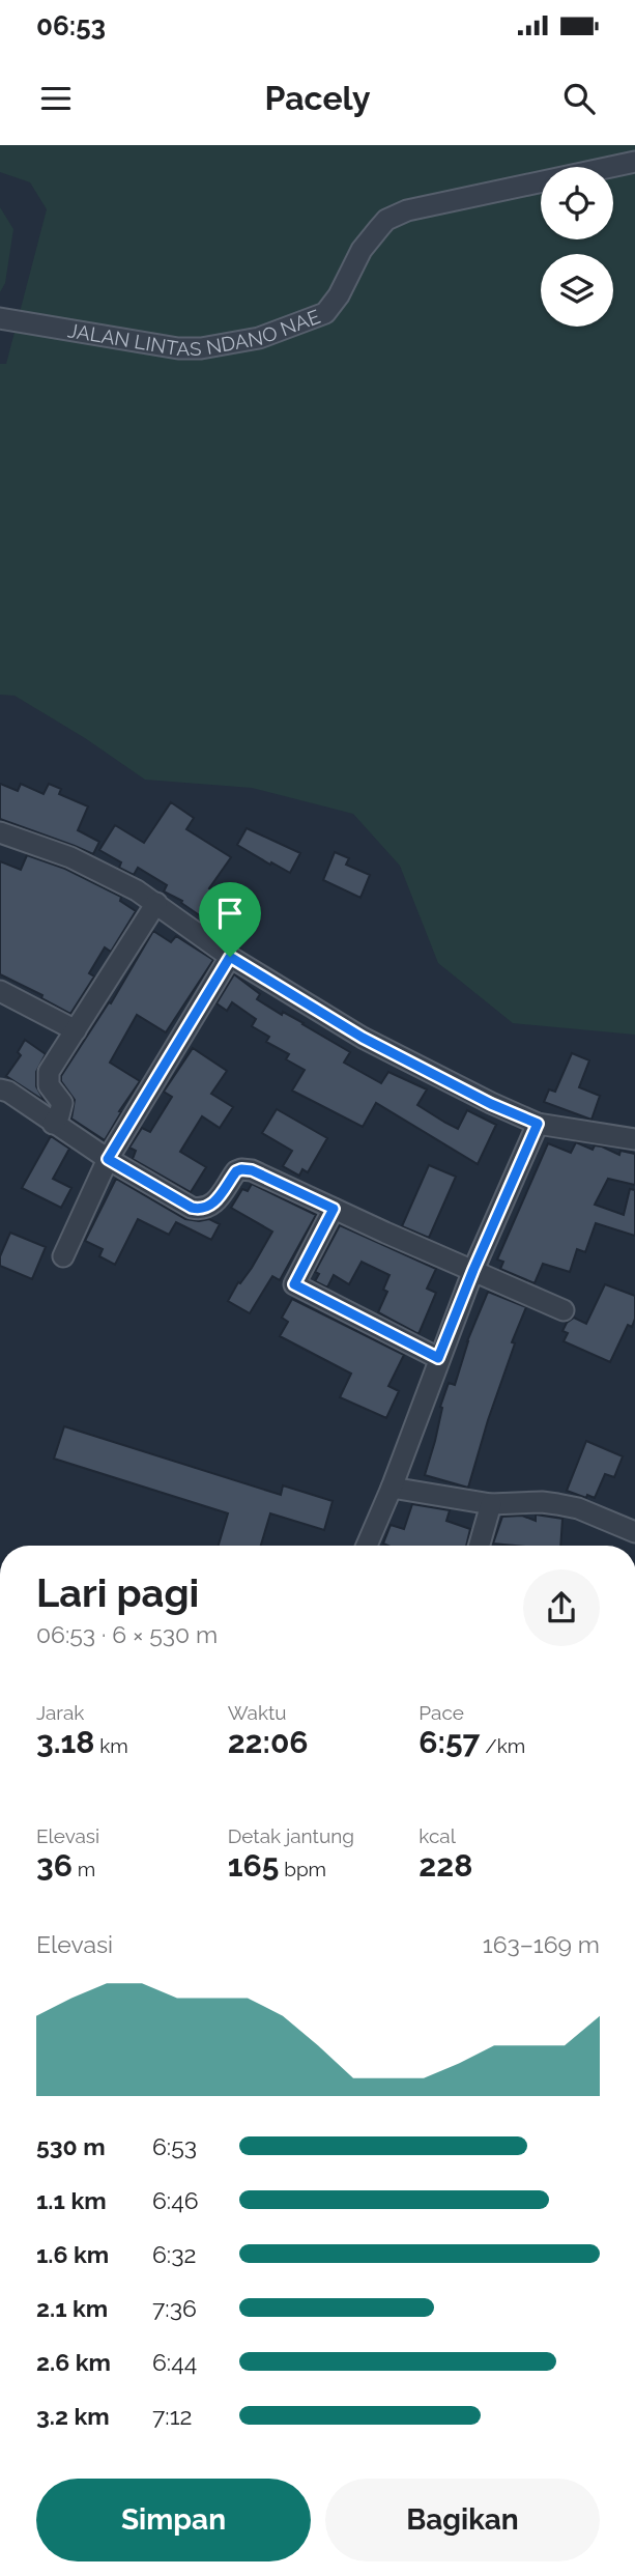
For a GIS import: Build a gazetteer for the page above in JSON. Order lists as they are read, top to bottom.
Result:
{
  "streets": {
    "street": ["JALAN LINTAS NDANO NAE"]
  },
  "page": {
    "status": "06:53",
    "header": "Pacely",
    "heading": ["Lari pagi", "06:53 · 6 × 530 m"],
    "stats": [
      ["Jarak", "3.18 km"],
      ["Waktu", "22:06"],
      ["Pace", "6:57 /km"],
      ["Elevasi", "36 m"],
      ["Detak jantung", "165 bpm"],
      ["kcal", "228"]
    ],
    "chart": ["Elevasi", "163–169 m"],
    "list": [
      {
        "name": "530 m",
        "note": "6:53"
      },
      {
        "name": "1.1 km",
        "note": "6:46"
      },
      {
        "name": "1.6 km",
        "note": "6:32"
      },
      {
        "name": "2.1 km",
        "note": "7:36"
      },
      {
        "name": "2.6 km",
        "note": "6:44"
      },
      {
        "name": "3.2 km",
        "note": "7:12"
      }
    ],
    "buttons": ["Simpan", "Bagikan"]
  }
}
